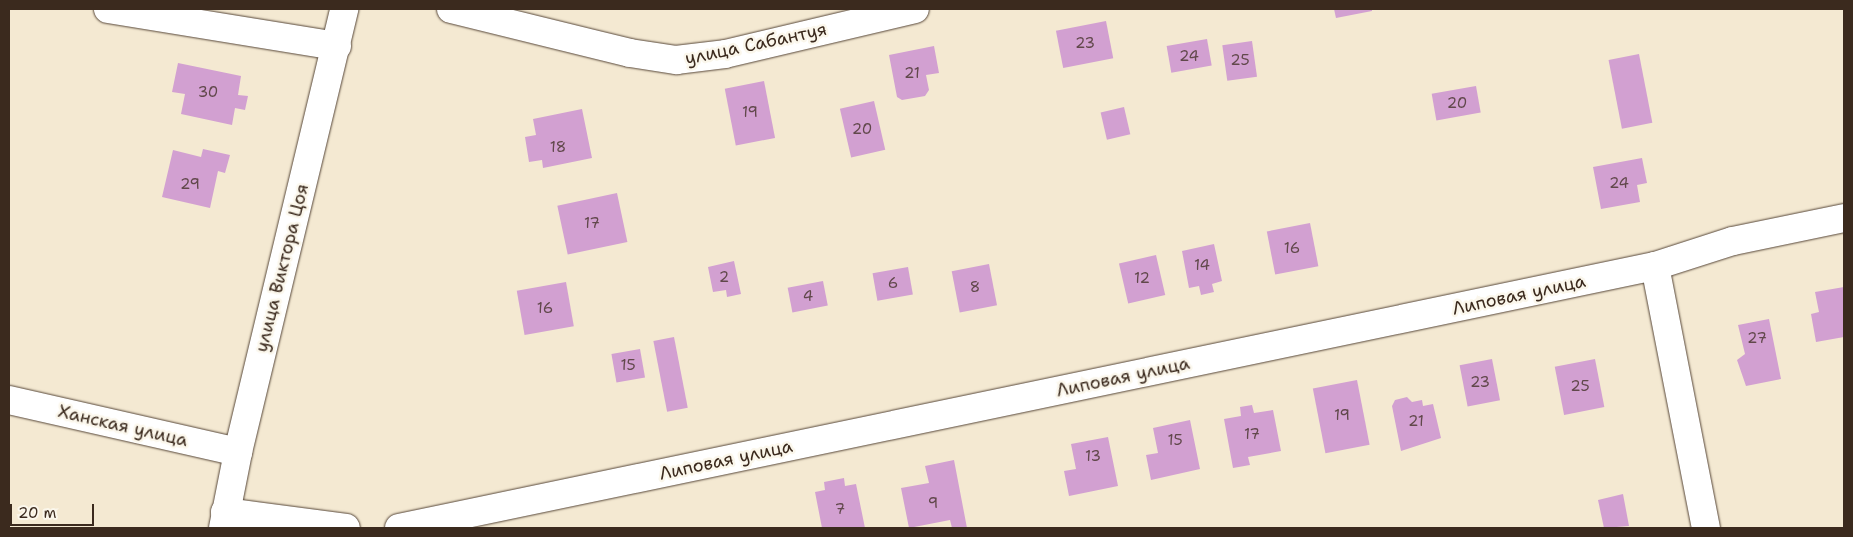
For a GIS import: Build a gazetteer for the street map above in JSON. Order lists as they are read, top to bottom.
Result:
{
  "streets": {
    "street": [
      "улица Сабантуя",
      "улица Виктора Цоя",
      "Липовая улица",
      "Ханская улица"
    ]
  },
  "crossings": [
    ["улица Виктора Цоя", "Ханская улица"]
  ],
  "house_numbers": [
    "23",
    "24",
    "25",
    "21",
    "30",
    "20",
    "19",
    "20",
    "18",
    "24",
    "29",
    "17",
    "16",
    "14",
    "2",
    "12",
    "6",
    "8",
    "4",
    "16",
    "27",
    "15",
    "23",
    "25",
    "19",
    "21",
    "17",
    "15",
    "13",
    "9",
    "7"
  ],
  "scale_bar": "20 m"
}
